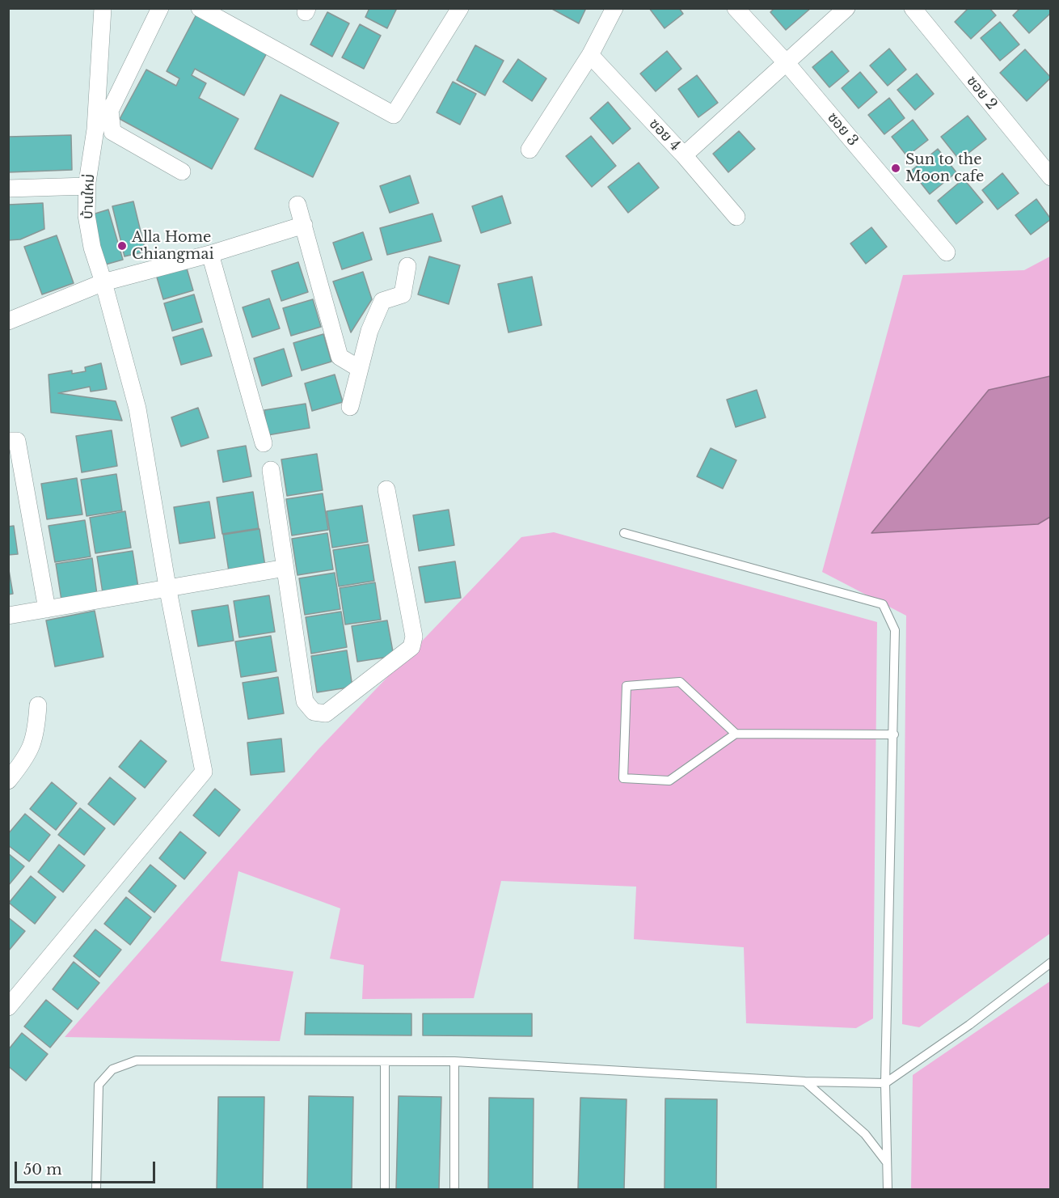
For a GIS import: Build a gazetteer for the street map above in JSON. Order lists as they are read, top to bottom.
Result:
{
  "streets": {
    "street": [
      "ซอย 2",
      "ซอย 3",
      "ซอย 4",
      "บ้านใหม่"
    ]
  },
  "places": ["Sun to the Moon cafe", "Alla Home Chiangmai"],
  "scale_bar": "50 m"
}
